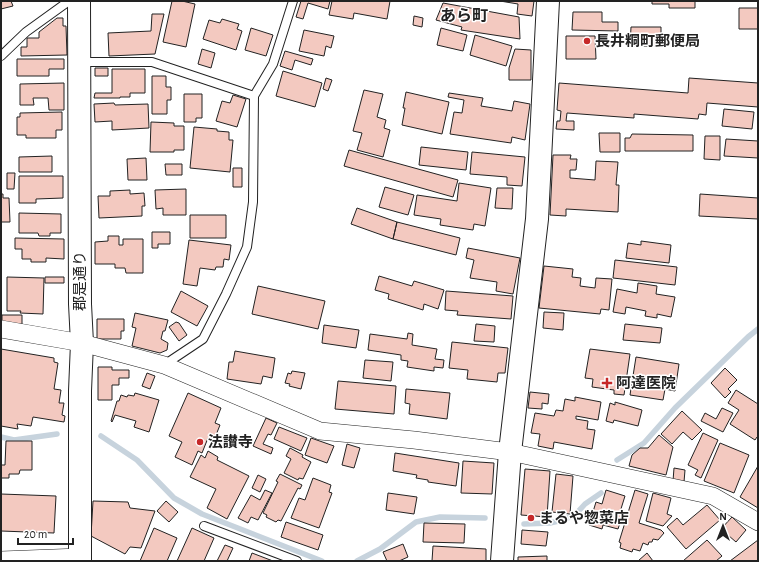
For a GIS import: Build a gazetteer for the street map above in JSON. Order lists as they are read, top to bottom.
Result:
{
  "streets": {
    "street": ["郡是通り"]
  },
  "districts": ["あら町"],
  "places": {
    "other": ["長井粡町郵便局", "法讃寺", "まるや惣菜店"],
    "health": ["阿達医院"]
  },
  "scale_bar": "20 m",
  "north": "top"
}
